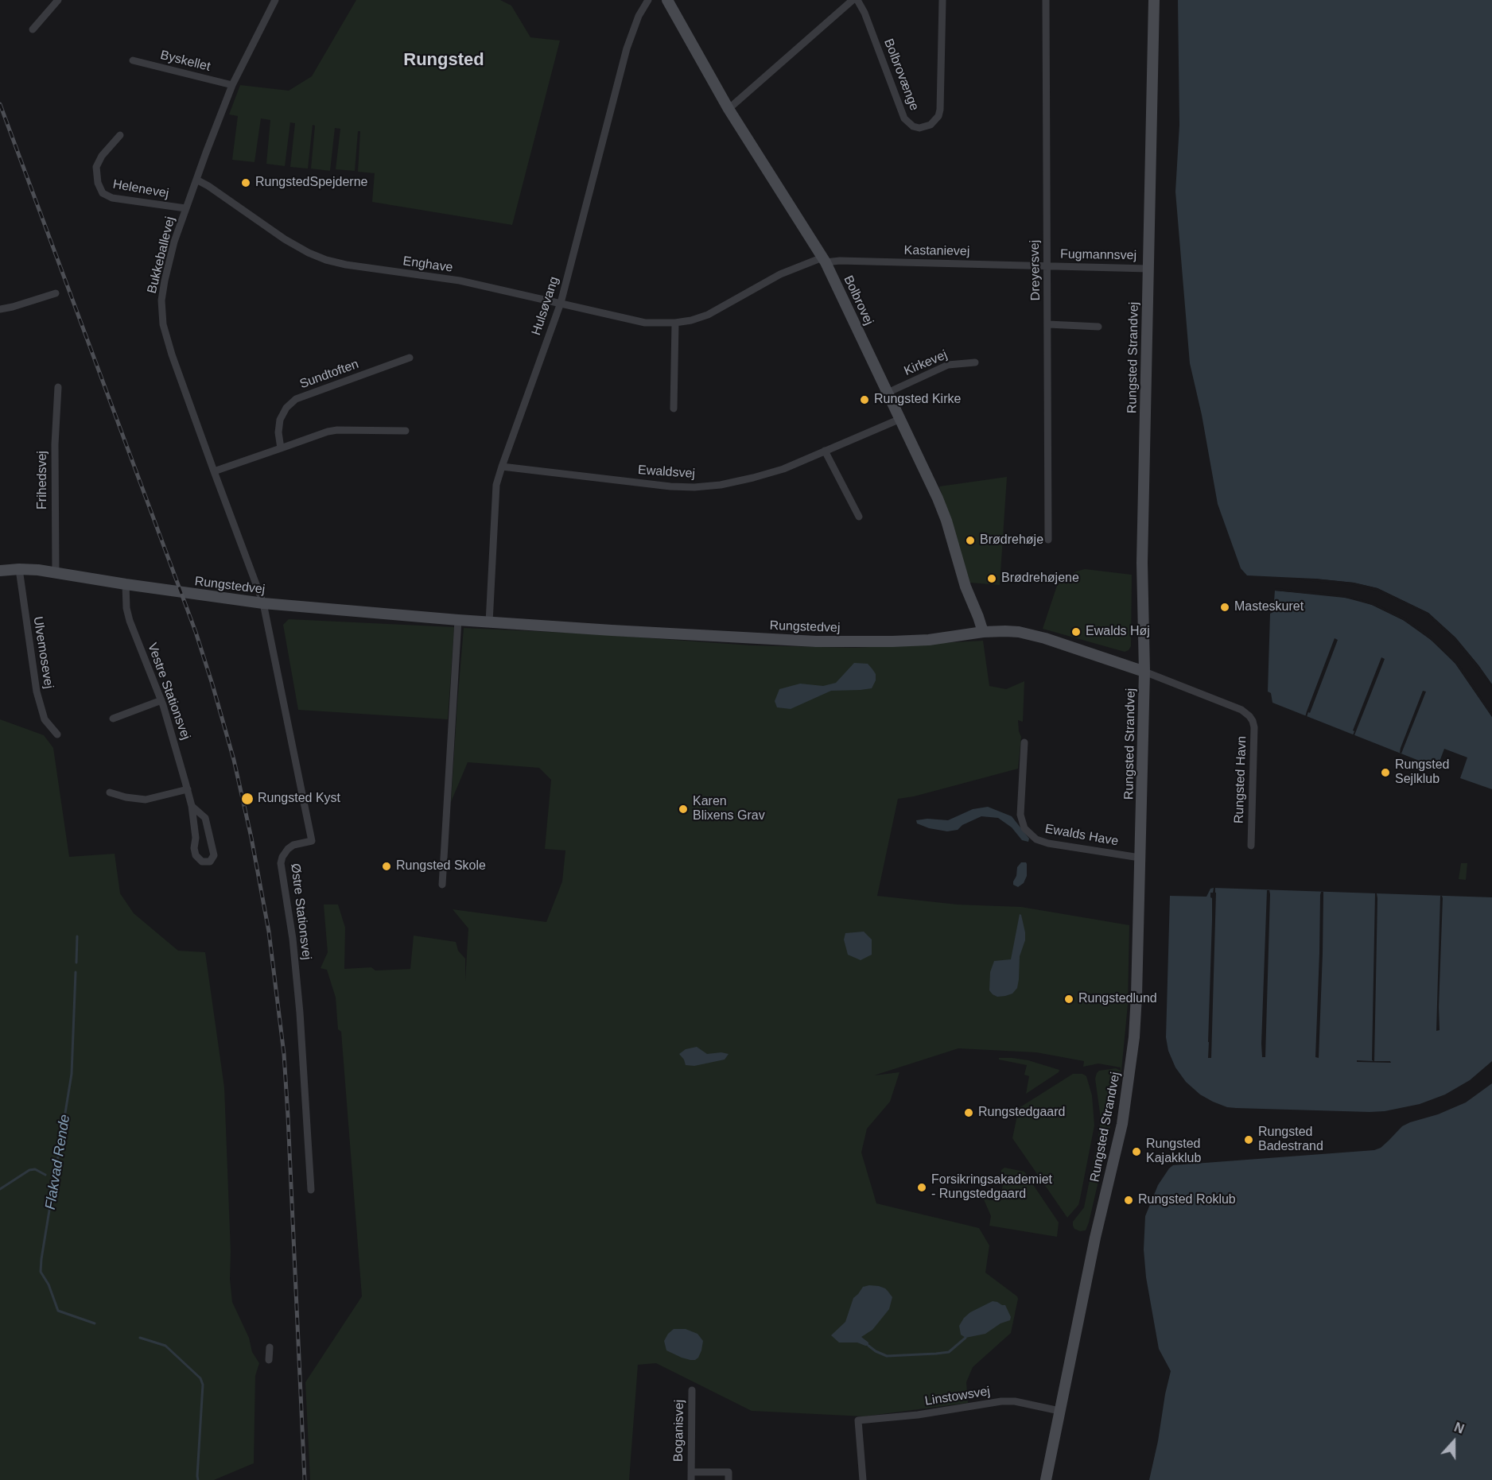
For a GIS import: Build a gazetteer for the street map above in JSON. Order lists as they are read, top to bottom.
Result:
{
  "streets": {
    "main road": ["Bolbrovej", "Rungsted Strandvej", "Rungstedvej"],
    "street": [
      "Byskellet",
      "Bolbrovænge",
      "Helenevej",
      "Kastanievej",
      "Bukkeballevej",
      "Fugmannsvej",
      "Enghave",
      "Dreyersvej",
      "Hulsøvang",
      "Kirkevej",
      "Sundtoften",
      "Ewaldsvej",
      "Frihedsvej",
      "Ulvemosevej",
      "Vestre Stationsvej",
      "Rungsted Havn",
      "Ewalds Have",
      "Østre Stationsvej",
      "Linstowsvej",
      "Boganisvej"
    ]
  },
  "crossings": [
    ["Byskellet", "Bukkeballevej"],
    ["Helenevej", "Bukkeballevej"],
    ["Kastanievej", "Fugmannsvej"],
    ["Kastanievej", "Enghave"],
    ["Kastanievej", "Dreyersvej"],
    ["Kastanievej", "Bolbrovej"],
    ["Bukkeballevej", "Enghave"],
    ["Bukkeballevej", "Rungstedvej"],
    ["Bukkeballevej", "Østre Stationsvej"],
    ["Fugmannsvej", "Dreyersvej"],
    ["Fugmannsvej", "Rungsted Strandvej"],
    ["Enghave", "Bolbrovej"],
    ["Enghave", "Hulsøvang"],
    ["Bolbrovej", "Kirkevej"],
    ["Bolbrovej", "Ewaldsvej"],
    ["Bolbrovej", "Rungstedvej"],
    ["Hulsøvang", "Ewaldsvej"],
    ["Hulsøvang", "Rungstedvej"],
    ["Rungsted Strandvej", "Rungstedvej"],
    ["Rungsted Strandvej", "Rungsted Havn"],
    ["Rungsted Strandvej", "Ewalds Have"],
    ["Rungsted Strandvej", "Linstowsvej"],
    ["Frihedsvej", "Rungstedvej"],
    ["Rungstedvej", "Ulvemosevej"],
    ["Rungstedvej", "Vestre Stationsvej"],
    ["Rungstedvej", "Rungsted Havn"],
    ["Rungstedvej", "Østre Stationsvej"]
  ],
  "districts": ["Rungsted"],
  "water": ["Flakvad Rende"],
  "places": [
    "RungstedSpejderne",
    "Rungsted Kirke",
    "Brødrehøje",
    "Brødrehøjene",
    "Masteskuret",
    "Ewalds Høj",
    "Rungsted Sejlklub",
    "Rungsted Kyst",
    "Karen Blixens Grav",
    "Rungsted Skole",
    "Rungstedlund",
    "Rungstedgaard",
    "Rungsted Badestrand",
    "Rungsted Kajakklub",
    "Forsikringsakademiet - Rungstedgaard",
    "Rungsted Roklub"
  ],
  "north": "top"
}
